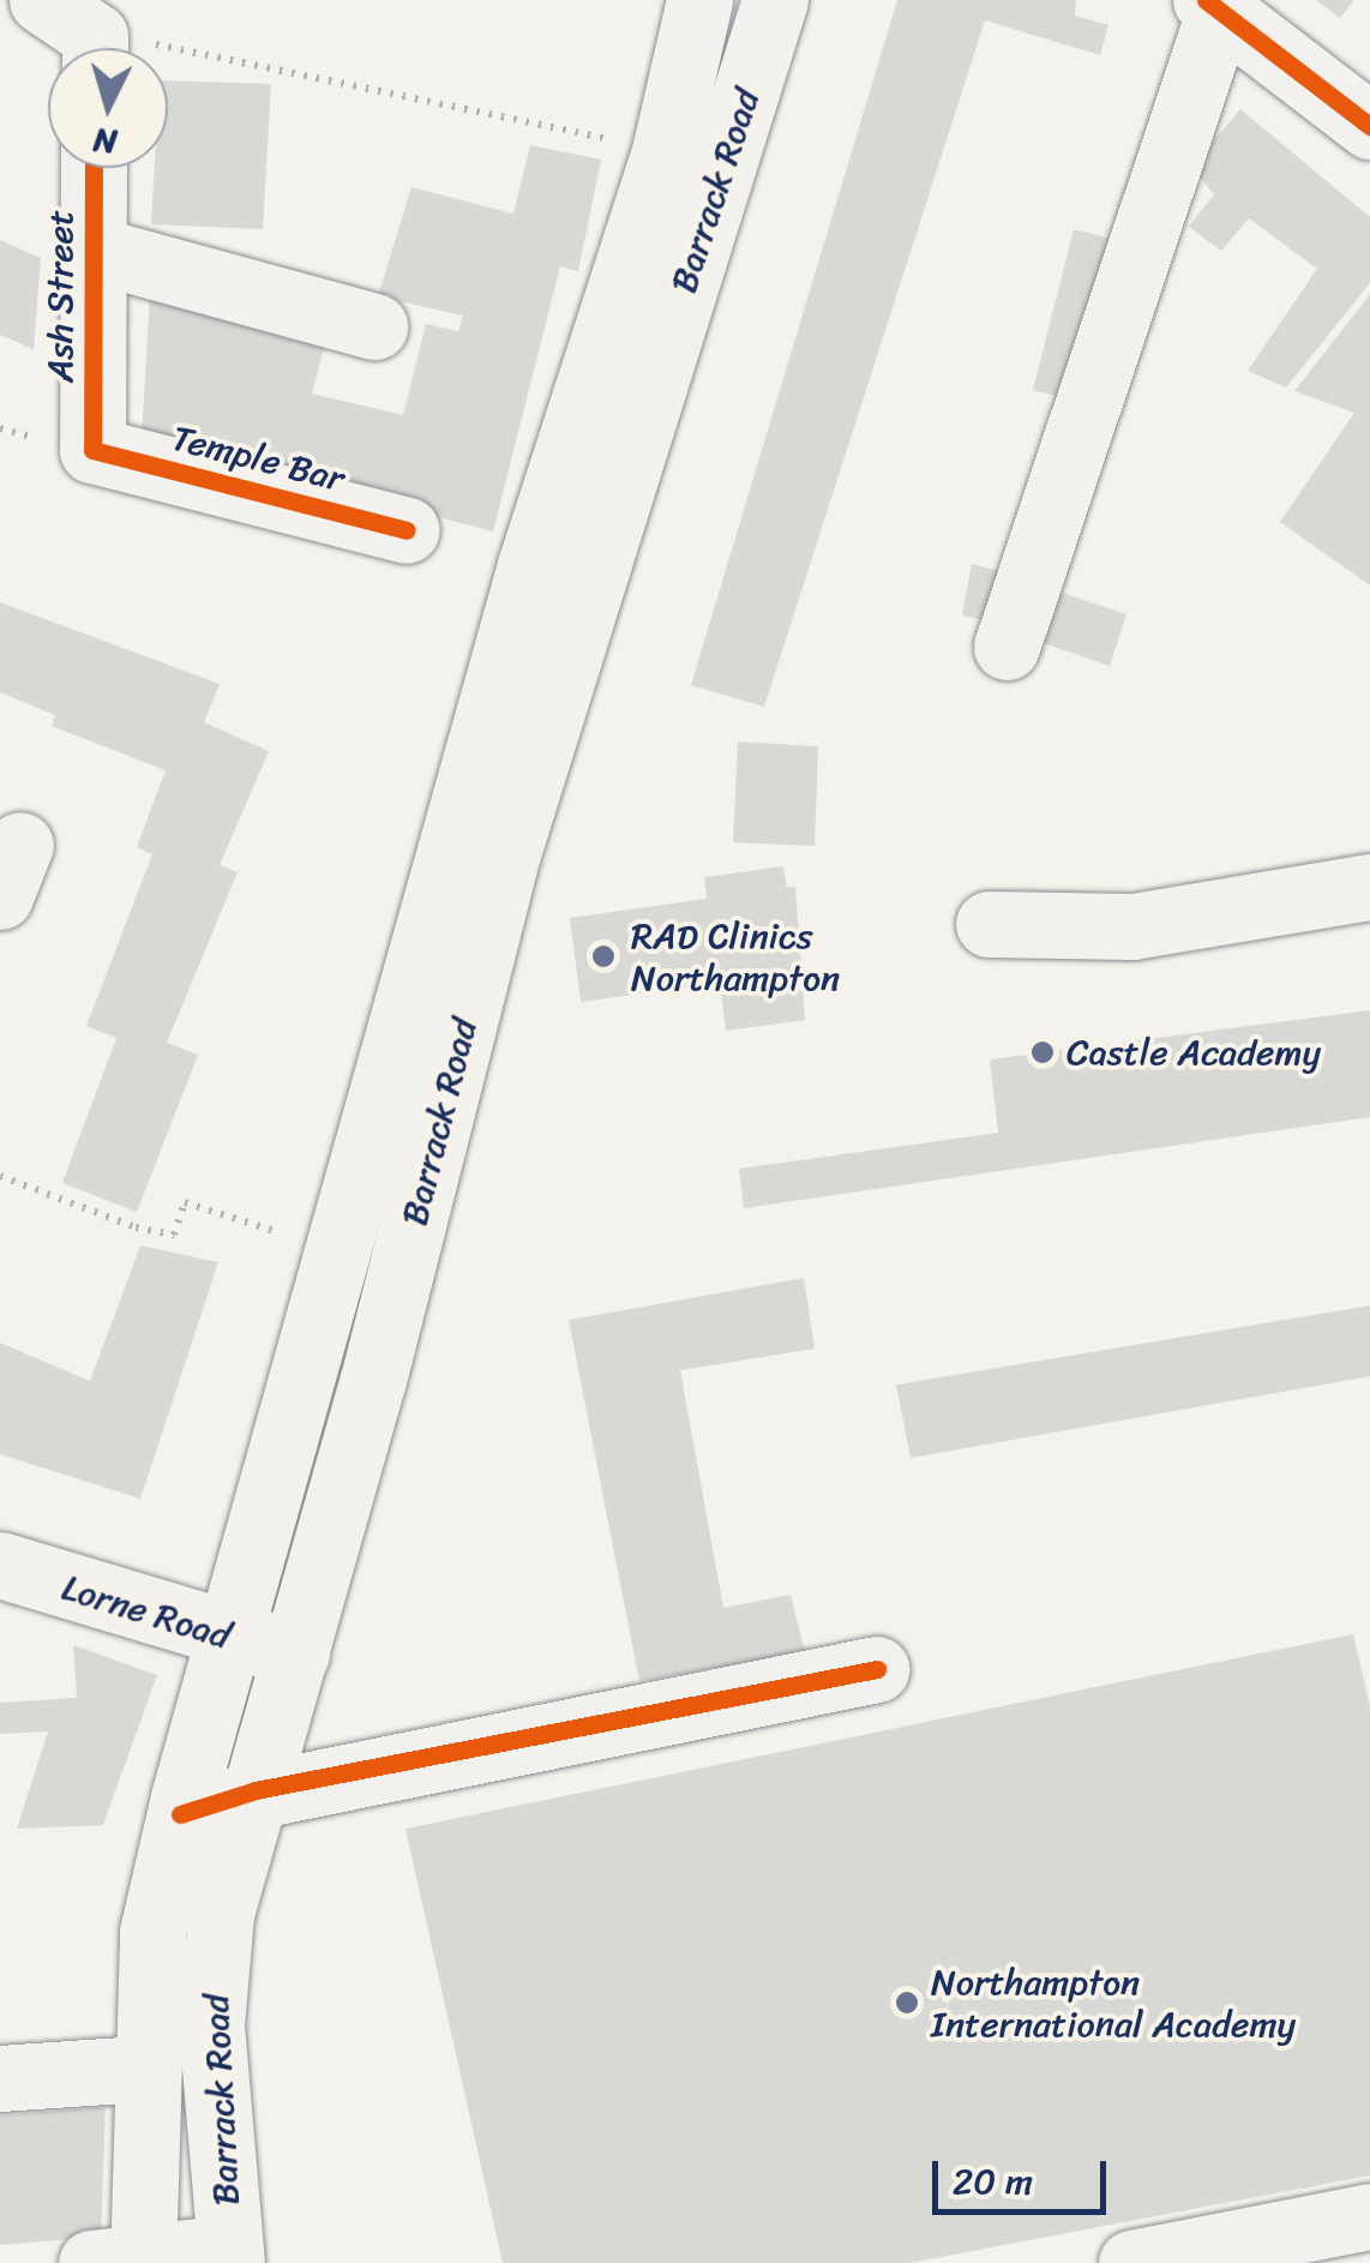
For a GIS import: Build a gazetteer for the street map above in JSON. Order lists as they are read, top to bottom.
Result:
{
  "streets": {
    "main road": [
      "Barrack Road",
      "Ash Street",
      "Temple Bar",
      "Lorne Road"
    ]
  },
  "crossings": [
    ["Barrack Road", "Lorne Road"],
    ["Ash Street", "Temple Bar"]
  ],
  "places": ["RAD Clinics Northampton", "Castle Academy", "Northampton International Academy"],
  "scale_bar": "20 m",
  "north": "bottom"
}
